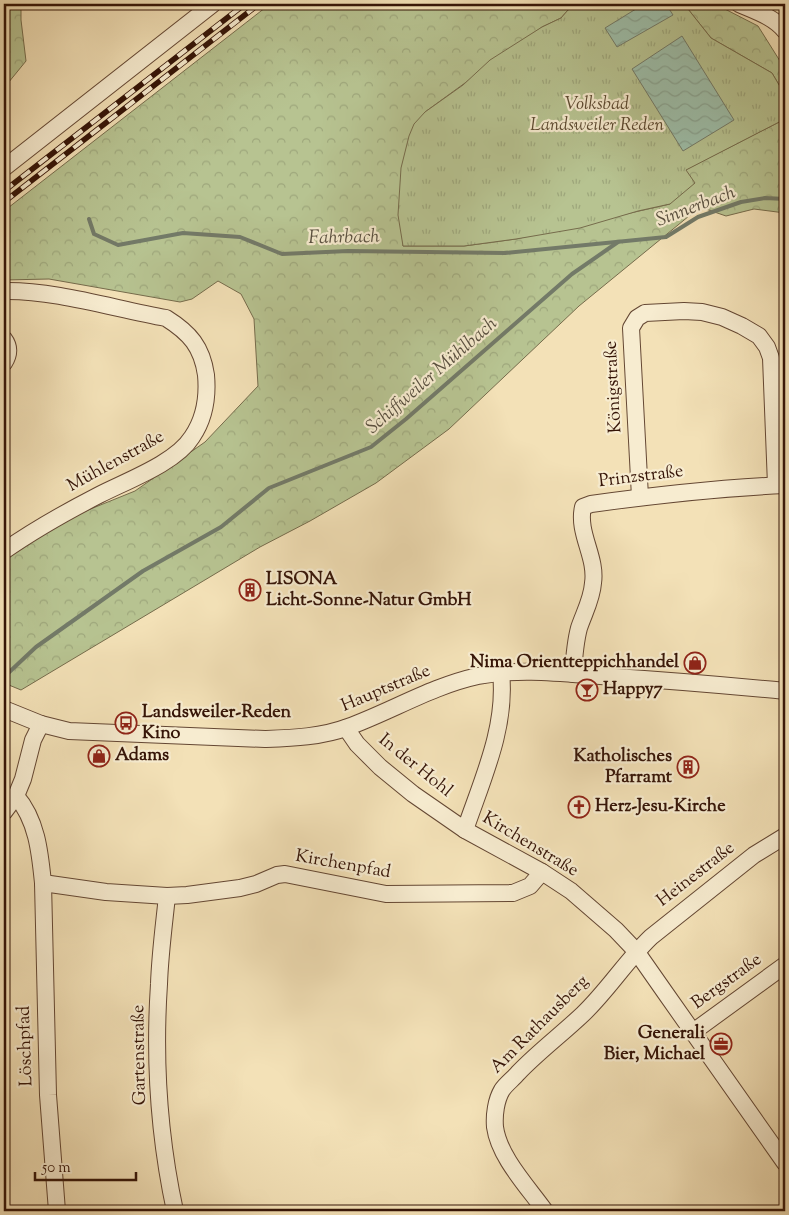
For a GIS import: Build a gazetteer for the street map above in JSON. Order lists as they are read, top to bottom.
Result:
{
  "streets": {
    "street": [
      "Königstraße",
      "Mühlenstraße",
      "Prinzstraße",
      "Hauptstraße",
      "In der Hohl",
      "Kirchenstraße",
      "Kirchenpfad",
      "Heinestraße",
      "Bergstraße",
      "Am Rathausberg",
      "Löschpfad",
      "Gartenstraße"
    ]
  },
  "crossings": [
    ["Königstraße", "Prinzstraße"],
    ["Prinzstraße", "Hauptstraße"],
    ["Hauptstraße", "In der Hohl"],
    ["Hauptstraße", "Kirchenstraße"],
    ["In der Hohl", "Kirchenstraße"],
    ["Kirchenstraße", "Kirchenpfad"],
    ["Kirchenstraße", "Heinestraße"],
    ["Kirchenstraße", "Bergstraße"],
    ["Kirchenstraße", "Am Rathausberg"],
    ["Kirchenpfad", "Löschpfad"],
    ["Kirchenpfad", "Gartenstraße"],
    ["Heinestraße", "Am Rathausberg"]
  ],
  "water": ["Sinnerbach", "Fahrbach", "Schiffweiler Mühlbach"],
  "parks": ["Volksbad Landsweiler Reden"],
  "places": {
    "building": ["LISONA Licht-Sonne-Natur GmbH", "Katholisches Pfarramt"],
    "shop": ["Nima Orientteppichhandel", "Adams"],
    "bar": ["Happy7"],
    "bus stop": ["Landsweiler-Reden Kino"],
    "church": ["Herz-Jesu-Kirche"],
    "office": ["Generali Bier, Michael"]
  },
  "scale_bar": "50 m"
}
